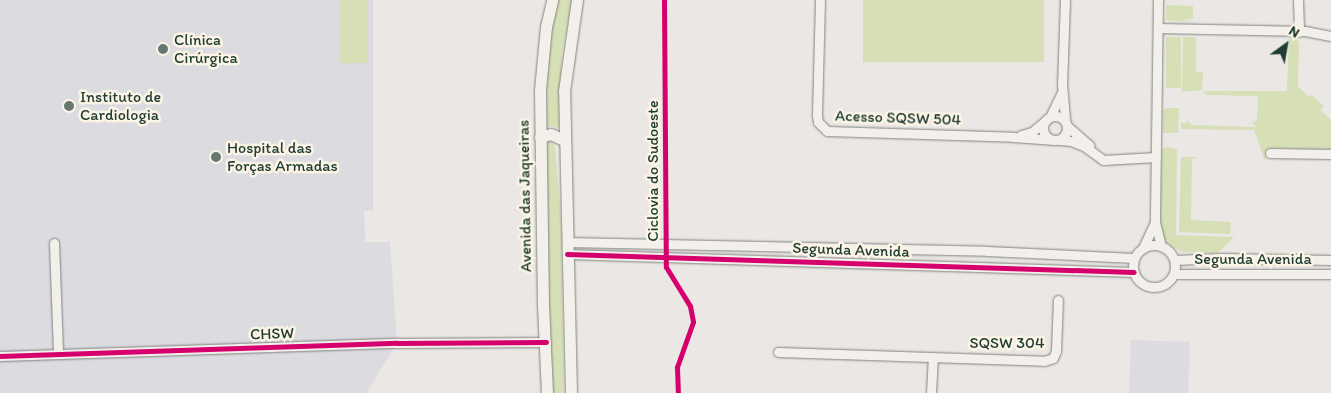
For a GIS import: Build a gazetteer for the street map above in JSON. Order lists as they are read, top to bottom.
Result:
{
  "streets": {
    "main road": ["Avenida das Jaqueiras"],
    "street": [
      "Acesso SQSW 504",
      "Segunda Avenida",
      "CHSW",
      "SQSW 304"
    ],
    "cycle path": ["Ciclovia do Sudoeste"]
  },
  "crossings": [
    ["Avenida das Jaqueiras", "CHSW"]
  ],
  "places": ["Clínica Cirúrgica", "Instituto de Cardiologia", "Hospital das Forças Armadas"],
  "north": "top right"
}
